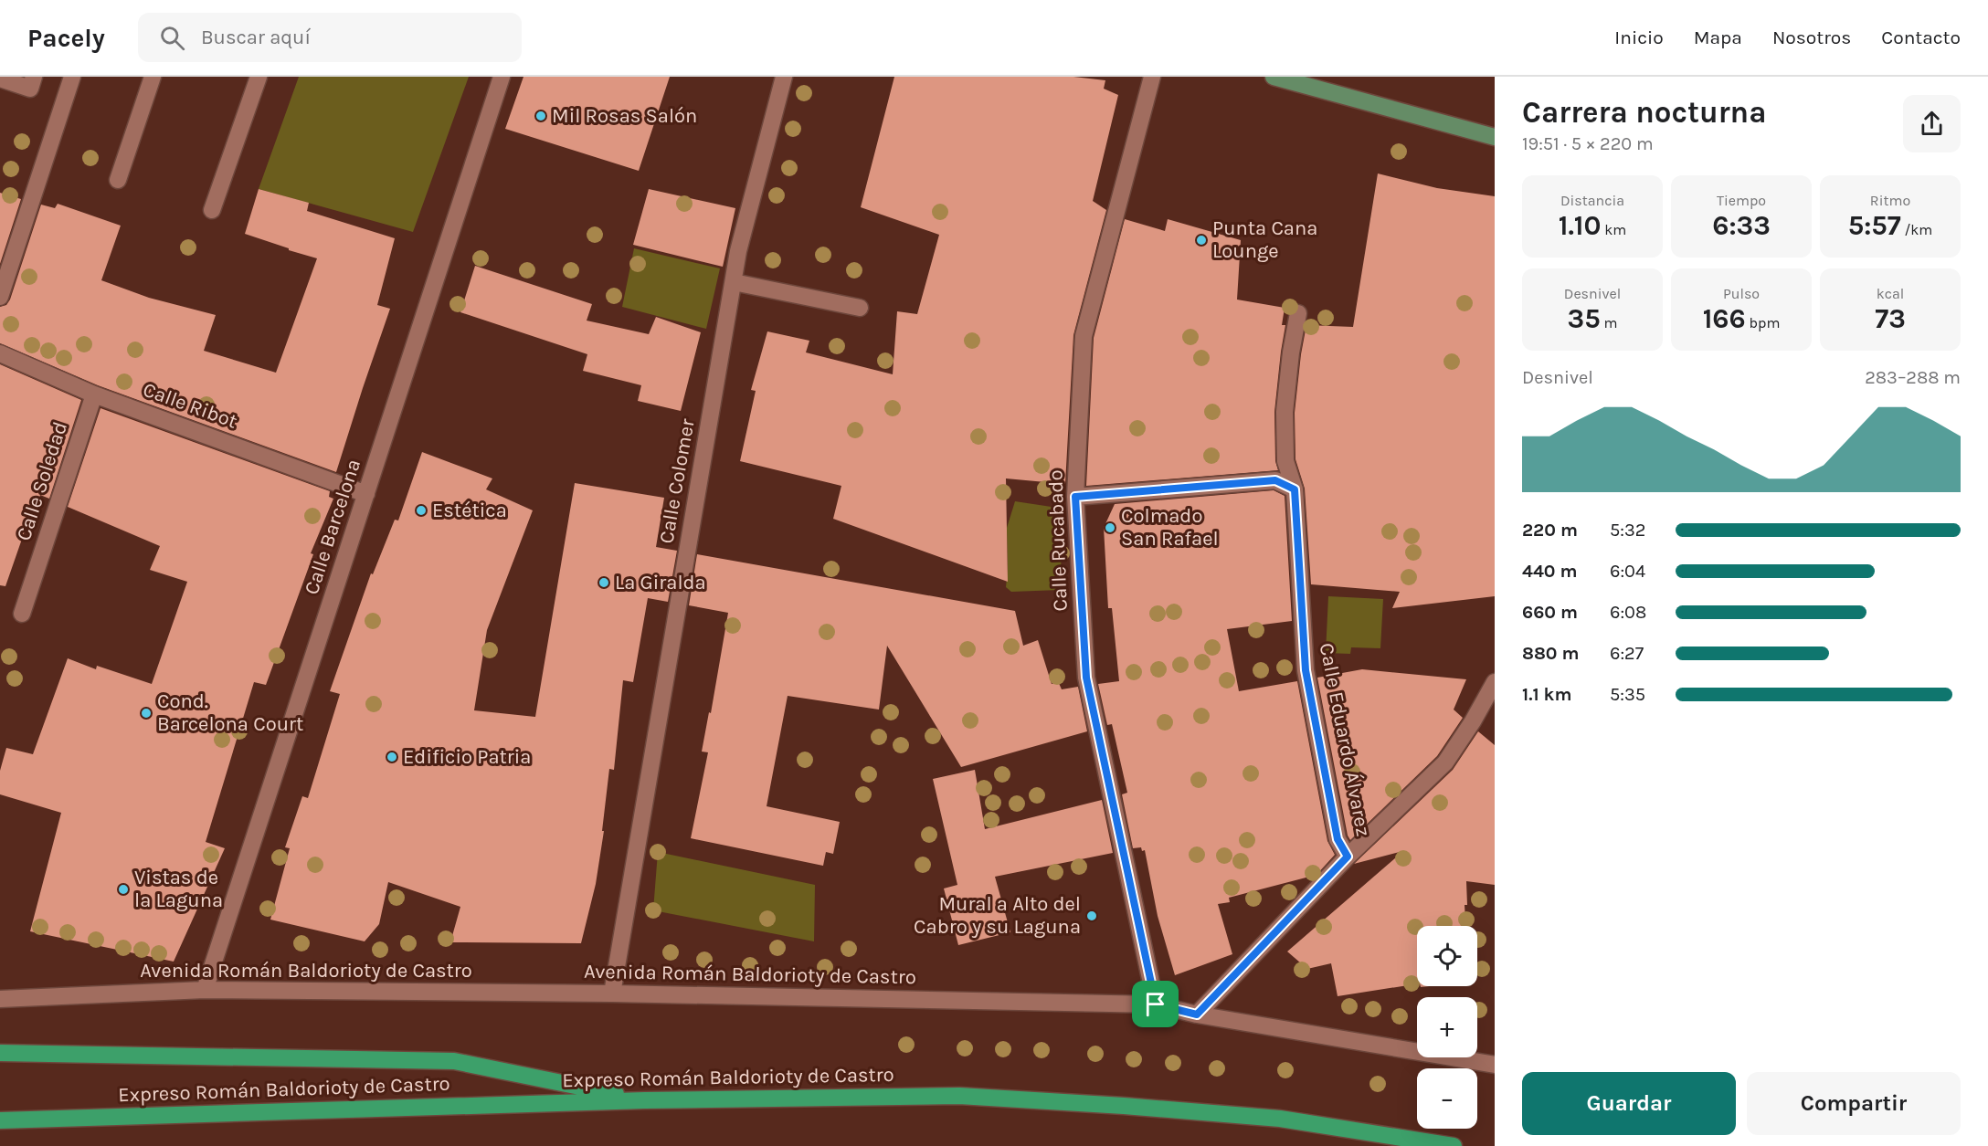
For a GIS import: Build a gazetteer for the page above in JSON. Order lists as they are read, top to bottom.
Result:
{
  "streets": {
    "highway": ["Expreso Román Baldorioty de Castro"],
    "street": [
      "Calle Ribot",
      "Calle Soledad",
      "Calle Colomer",
      "Calle Barcelona",
      "Calle Rucabado",
      "Calle Eduardo Álvarez",
      "Avenida Román Baldorioty de Castro"
    ]
  },
  "crossings": [
    ["Calle Ribot", "Calle Soledad"],
    ["Calle Ribot", "Calle Barcelona"],
    ["Calle Colomer", "Avenida Román Baldorioty de Castro"],
    ["Calle Barcelona", "Avenida Román Baldorioty de Castro"],
    ["Calle Rucabado", "Avenida Román Baldorioty de Castro"],
    ["Calle Eduardo Álvarez", "Avenida Román Baldorioty de Castro"]
  ],
  "places": [
    "Mil Rosas Salón",
    "Punta Cana Lounge",
    "Estética",
    "Colmado San Rafael",
    "La Giralda",
    "Cond. Barcelona Court",
    "Edificio Patria",
    "Vistas de la Laguna",
    "Mural a Alto del Cabro y su Laguna"
  ],
  "page": {
    "header": "Pacely",
    "search": "Buscar aquí",
    "nav": [
      "Inicio",
      "Mapa",
      "Nosotros",
      "Contacto"
    ],
    "heading": ["Carrera nocturna", "19:51 · 5 × 220 m"],
    "stats": [
      ["Distancia", "1.10 km"],
      ["Tiempo", "6:33"],
      ["Ritmo", "5:57 /km"],
      ["Desnivel", "35 m"],
      ["Pulso", "166 bpm"],
      ["kcal", "73"]
    ],
    "chart": ["Desnivel", "283–288 m"],
    "list": [
      {
        "name": "220 m",
        "note": "5:32"
      },
      {
        "name": "440 m",
        "note": "6:04"
      },
      {
        "name": "660 m",
        "note": "6:08"
      },
      {
        "name": "880 m",
        "note": "6:27"
      },
      {
        "name": "1.1 km",
        "note": "5:35"
      }
    ],
    "map_buttons": ["+", "−"],
    "buttons": ["Guardar", "Compartir"]
  }
}
